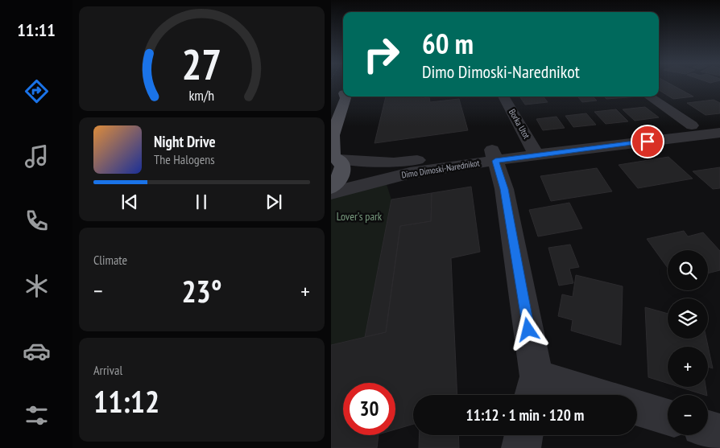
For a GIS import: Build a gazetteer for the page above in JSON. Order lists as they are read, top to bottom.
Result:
{
  "streets": {
    "street": ["Borka Utot", "Dimo Dimoski-Narednikot"]
  },
  "crossings": [
    ["Borka Utot", "Dimo Dimoski-Narednikot"]
  ],
  "parks": ["Lover's park"],
  "page": {
    "tabs": "11:11",
    "turn": ["60 m", "Dimo Dimoski-Narednikot"],
    "song": ["Night Drive", "The Halogens"],
    "tile": [
      "Climate",
      ["Arrival", "11:12"]
    ],
    "map_buttons": ["+", "−"],
    "heat": ["−", "23°", "+"],
    "limit": "30",
    "trip": "11:12 · 1 min · 120 m",
    "gauge": ["27", "km/h"]
  }
}
